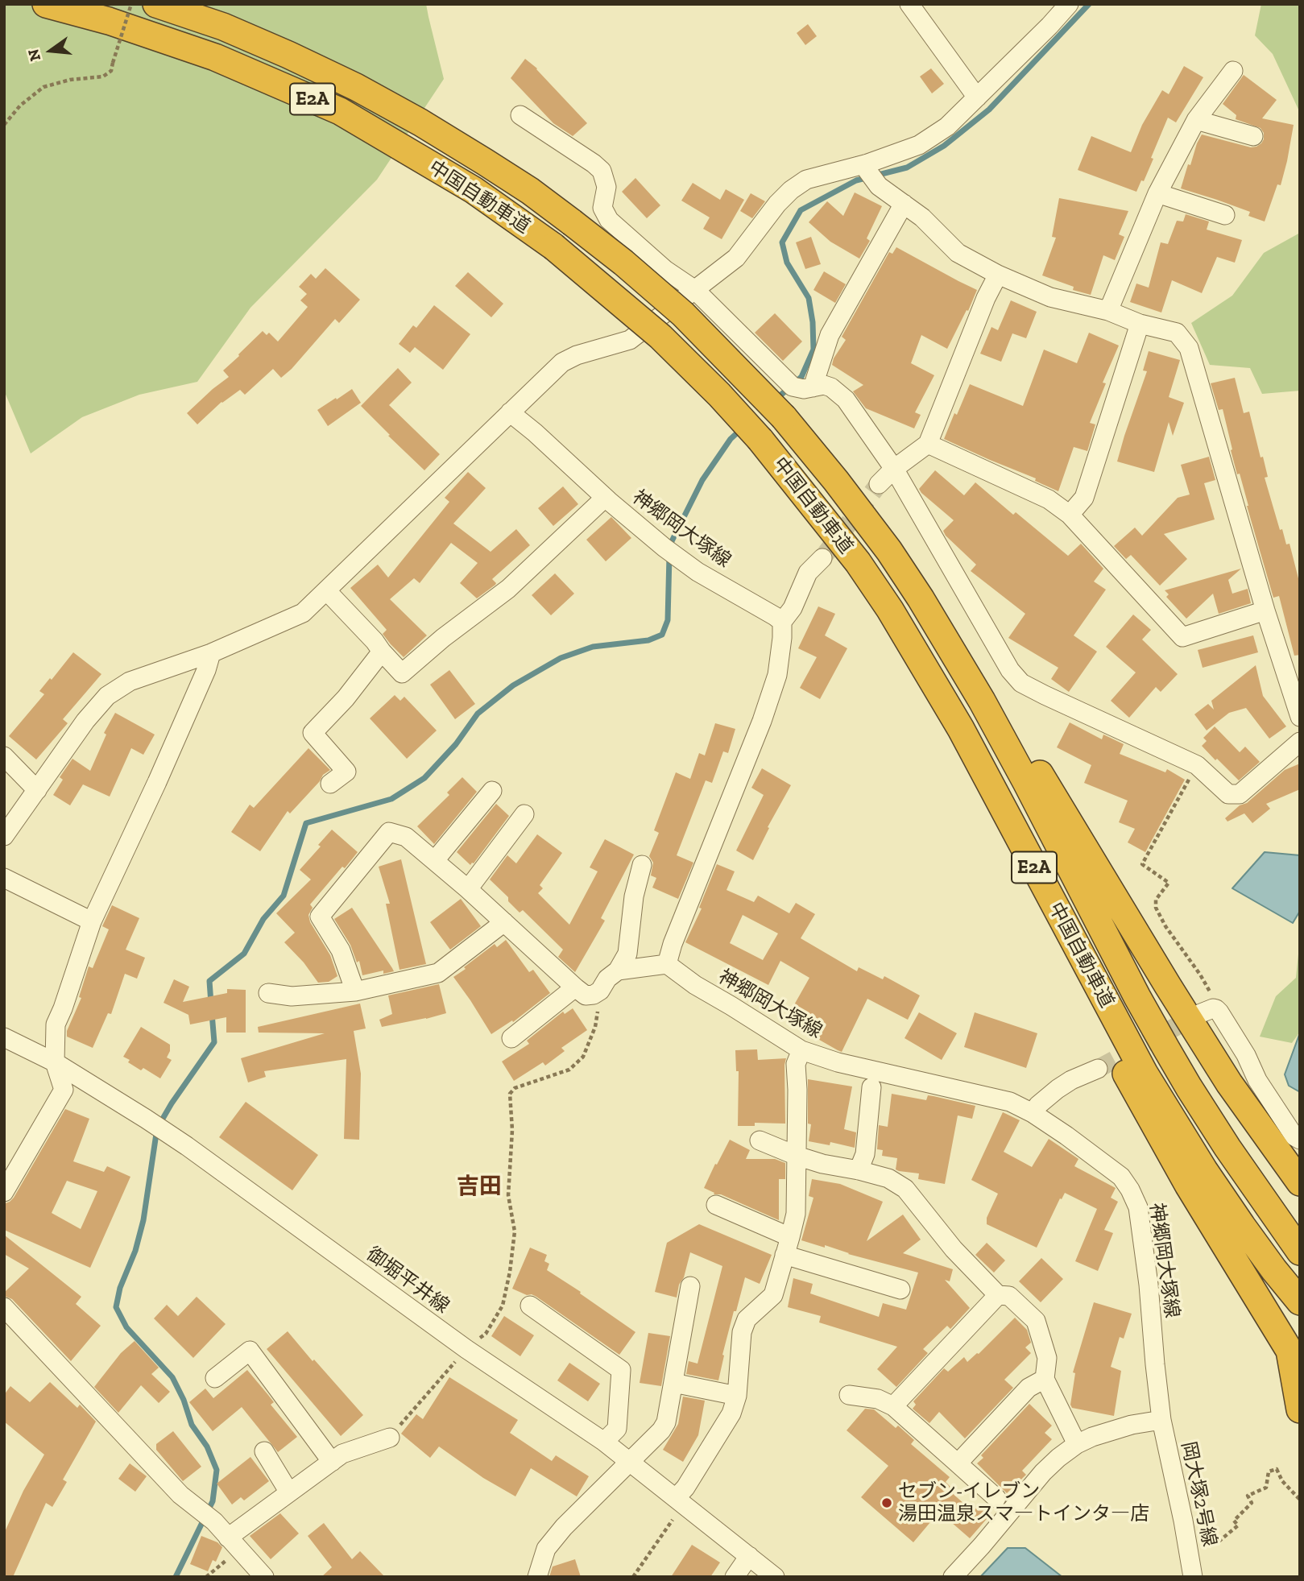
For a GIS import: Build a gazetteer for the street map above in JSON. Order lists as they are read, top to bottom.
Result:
{
  "streets": {
    "highway": ["E2A", "中国自動車道"],
    "street": ["神郷岡大塚線", "御堀平井線", "岡大塚2号線"]
  },
  "crossings": [
    ["神郷岡大塚線", "岡大塚2号線"]
  ],
  "districts": ["吉田"],
  "places": ["セブン-イレブン 湯田温泉スマ―トインタ―店"],
  "north": "left"
}
